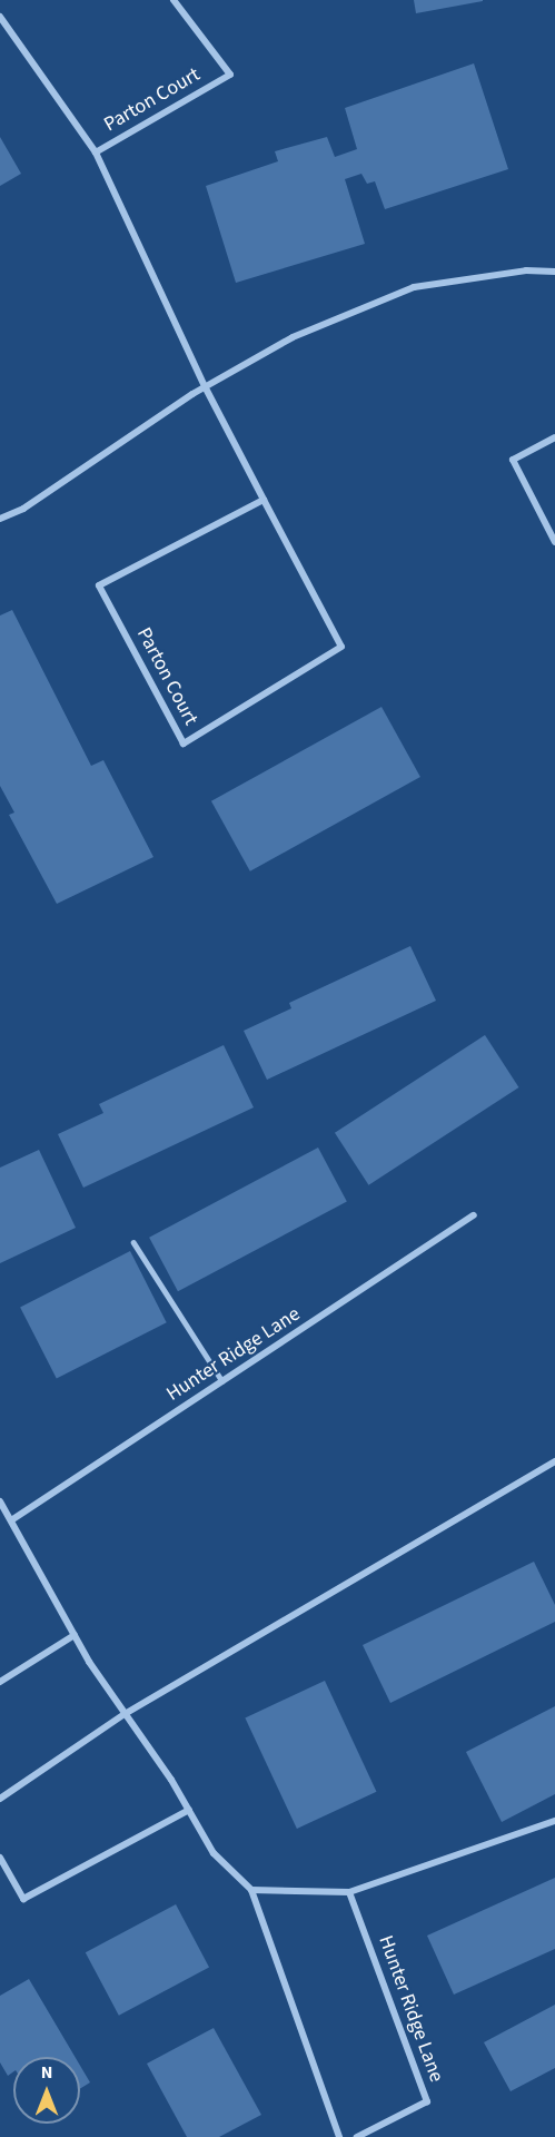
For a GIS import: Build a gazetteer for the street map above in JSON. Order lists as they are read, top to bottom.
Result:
{
  "streets": {
    "street": ["Parton Court", "Hunter Ridge Lane"]
  },
  "north": "top"
}
